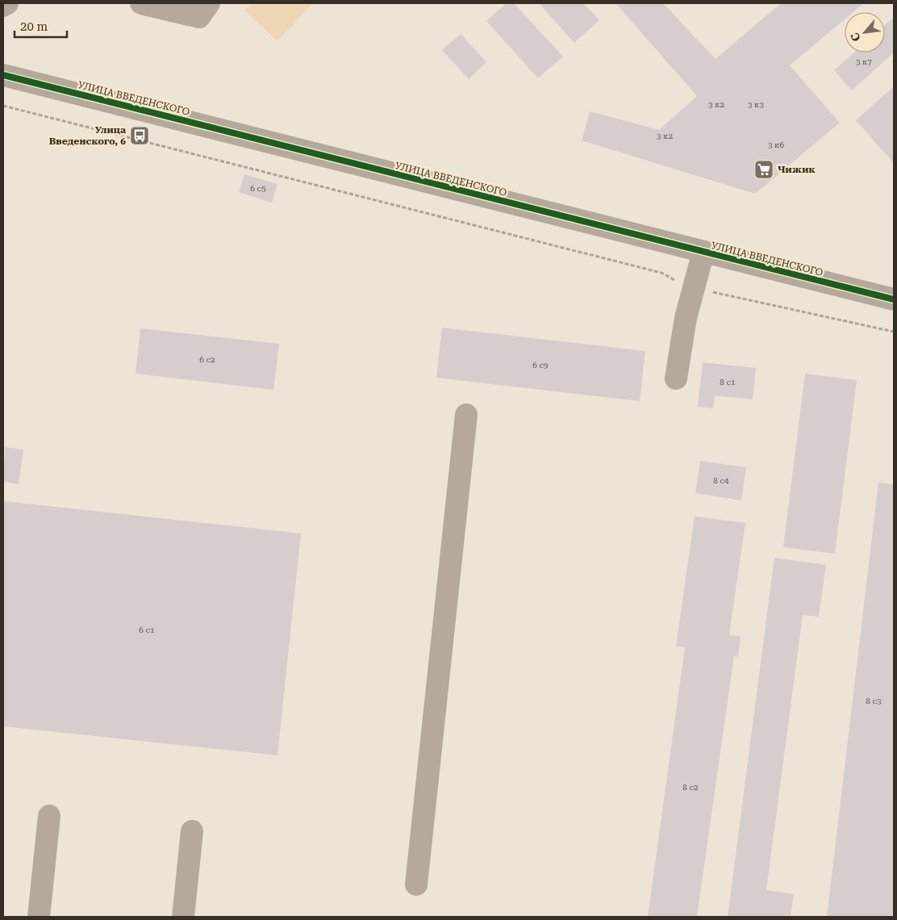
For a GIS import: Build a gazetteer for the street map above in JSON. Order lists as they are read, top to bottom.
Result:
{
  "streets": {
    "street": ["УЛИЦА ВВЕДЕНСКОГО"]
  },
  "places": {
    "bus stop": ["Улица Введенского, 6"],
    "supermarket": ["Чижик"]
  },
  "house_numbers": [
    "3 к7",
    "3 к2",
    "3 к3",
    "3 к2",
    "3 к6",
    "6 с5",
    "6 с2",
    "6 с9",
    "8 с1",
    "8 с4",
    "6 с1",
    "8 с3",
    "8 с2"
  ],
  "scale_bar": "20 m",
  "north": "bottom left"
}
